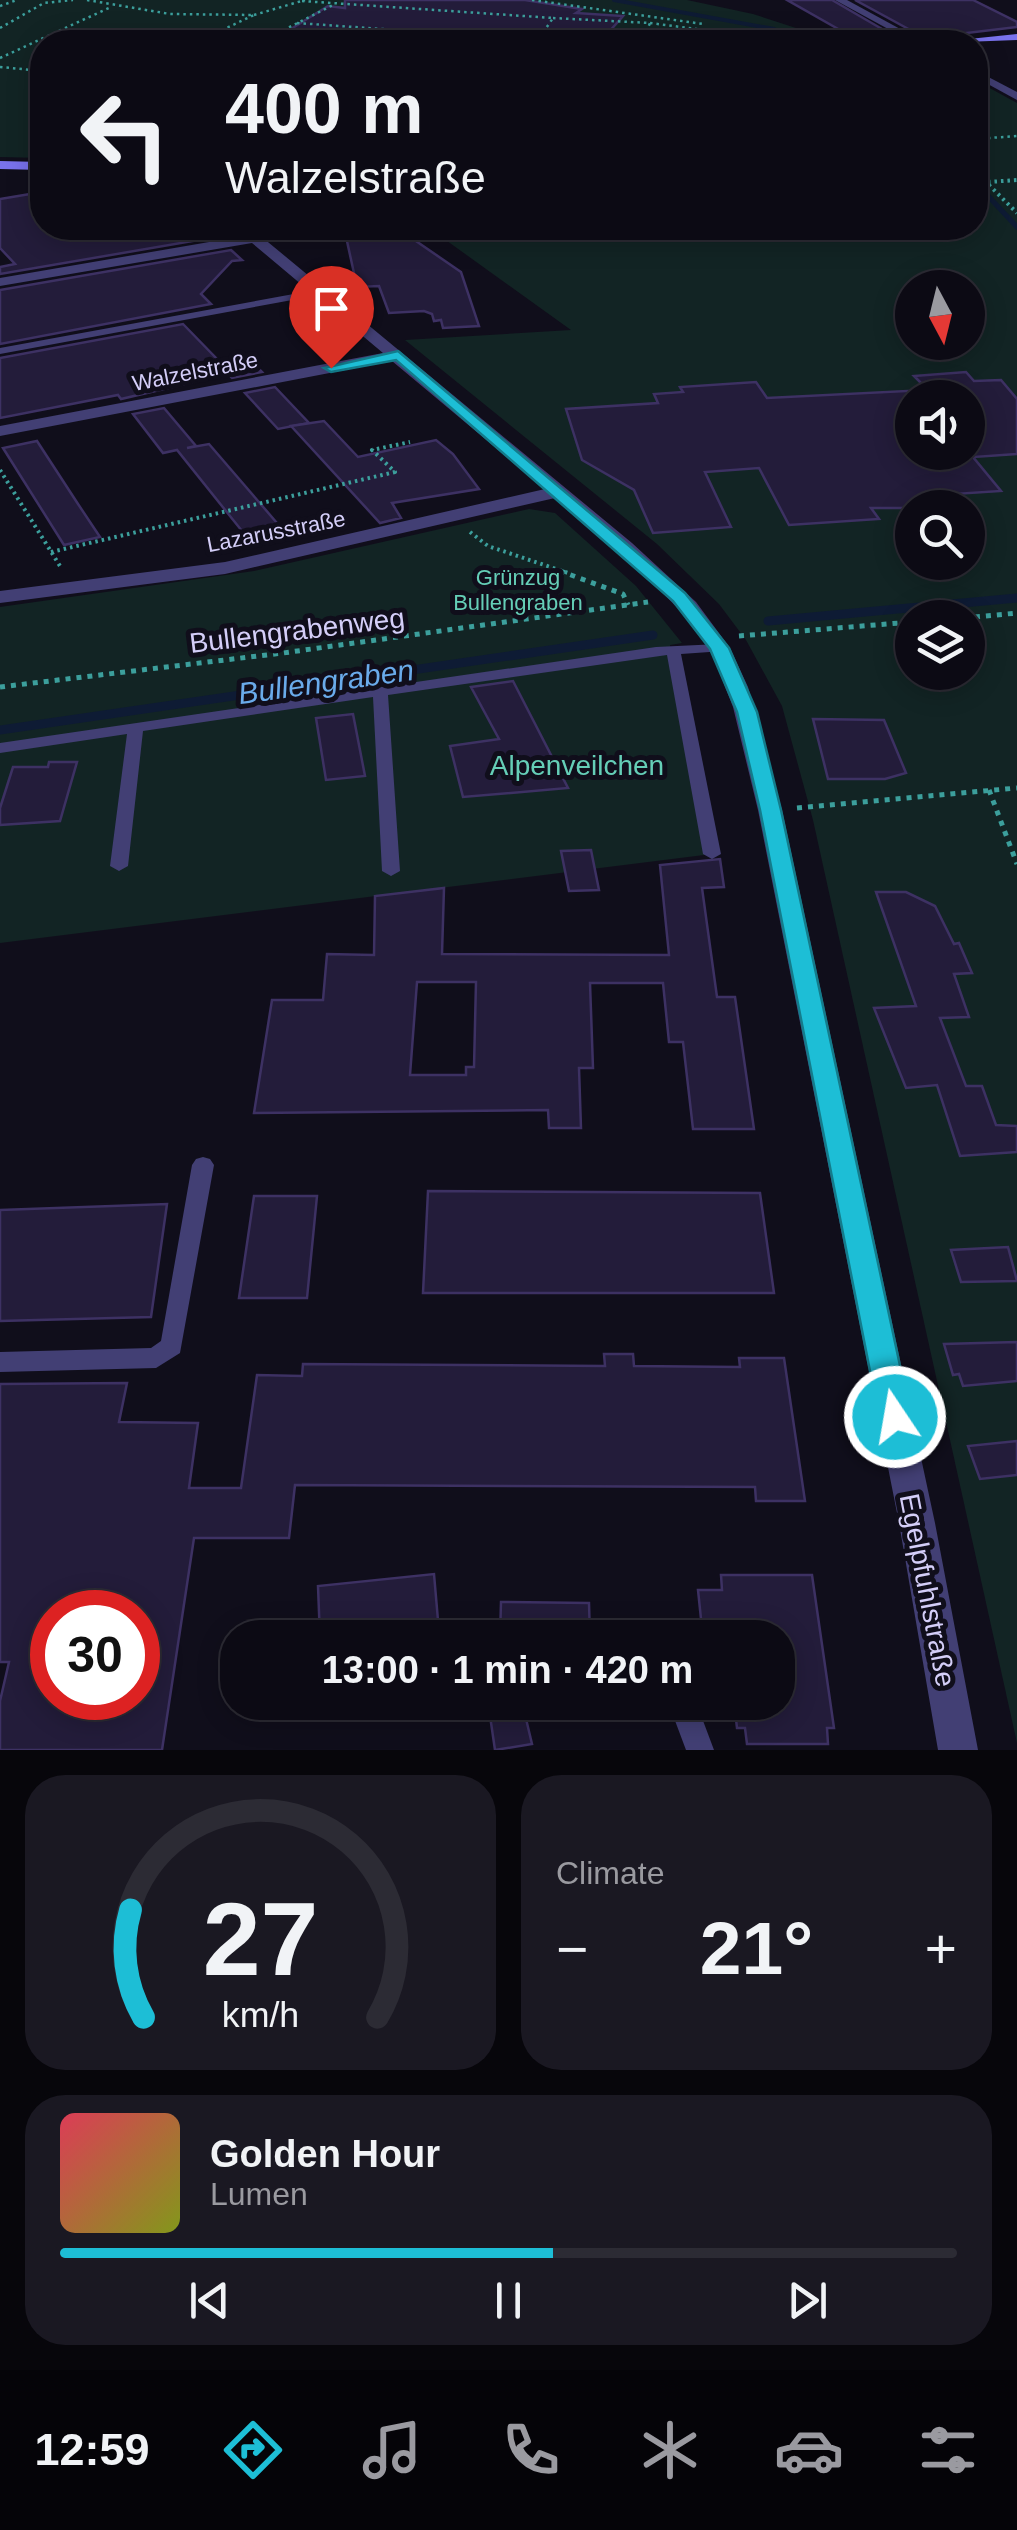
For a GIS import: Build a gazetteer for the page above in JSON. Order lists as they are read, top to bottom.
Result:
{
  "streets": {
    "street": ["Walzelstraße", "Lazarusstraße", "Egelpfuhlstraße"],
    "path": ["Bullengrabenweg"]
  },
  "crossings": [
    ["Walzelstraße", "Egelpfuhlstraße"],
    ["Lazarusstraße", "Egelpfuhlstraße"]
  ],
  "water": ["Bullengraben"],
  "parks": ["Grünzug Bullengraben", "Alpenveilchen"],
  "north": "bottom",
  "page": {
    "turn": ["400 m", "Walzelstraße"],
    "limit": "30",
    "trip": "13:00 · 1 min · 420 m",
    "tile": "Climate",
    "heat": ["−", "21°", "+"],
    "song": ["Golden Hour", "Lumen"],
    "tabs": "12:59",
    "gauge": ["27", "km/h"]
  }
}
